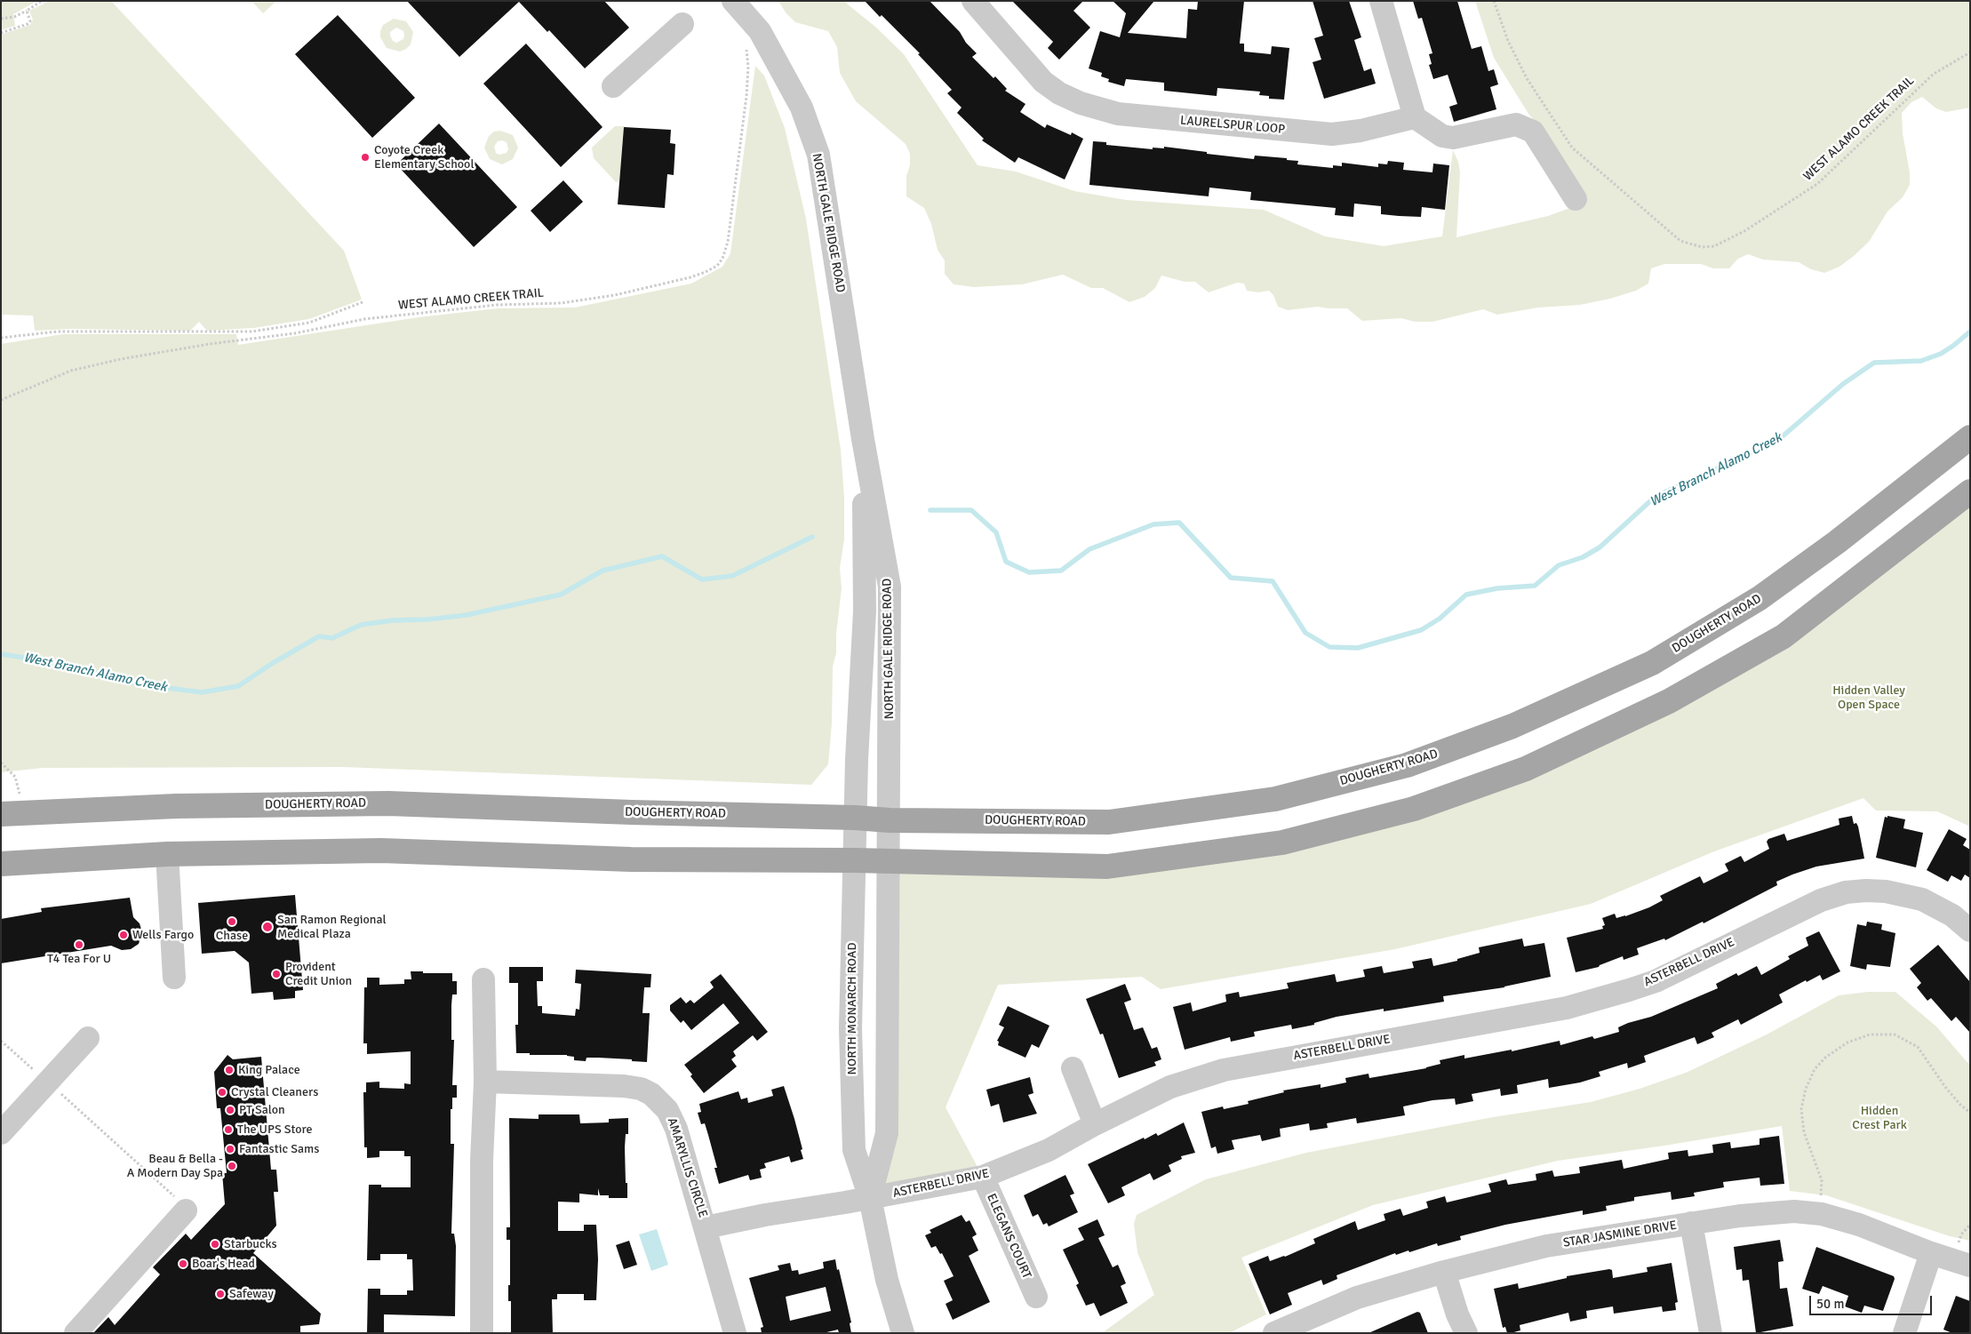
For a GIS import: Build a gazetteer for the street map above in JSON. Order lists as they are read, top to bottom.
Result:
{
  "streets": {
    "main road": ["DOUGHERTY ROAD"],
    "street": [
      "LAURELSPUR LOOP",
      "NORTH GALE RIDGE ROAD",
      "ASTERBELL DRIVE",
      "NORTH MONARCH ROAD",
      "AMARYLLIS CIRCLE",
      "STAR JASMINE DRIVE",
      "ELEGANS COURT"
    ],
    "path": ["WEST ALAMO CREEK TRAIL"]
  },
  "crossings": [
    ["NORTH GALE RIDGE ROAD", "DOUGHERTY ROAD"],
    ["NORTH GALE RIDGE ROAD", "NORTH MONARCH ROAD"],
    ["DOUGHERTY ROAD", "NORTH MONARCH ROAD"],
    ["ASTERBELL DRIVE", "NORTH MONARCH ROAD"],
    ["ASTERBELL DRIVE", "AMARYLLIS CIRCLE"],
    ["ASTERBELL DRIVE", "ELEGANS COURT"]
  ],
  "water": ["West Branch Alamo Creek"],
  "parks": ["Hidden Valley Open Space", "Hidden Crest Park"],
  "places": [
    "Coyote Creek Elementary School",
    "Chase",
    "San Ramon Regional Medical Plaza",
    "Wells Fargo",
    "T4 Tea For U",
    "Provident Credit Union",
    "King Palace",
    "Crystal Cleaners",
    "PT Salon",
    "The UPS Store",
    "Fantastic Sams",
    "Beau & Bella - A Modern Day Spa",
    "Starbucks",
    "Boar's Head",
    "Safeway"
  ],
  "scale_bar": "50 m"
}
